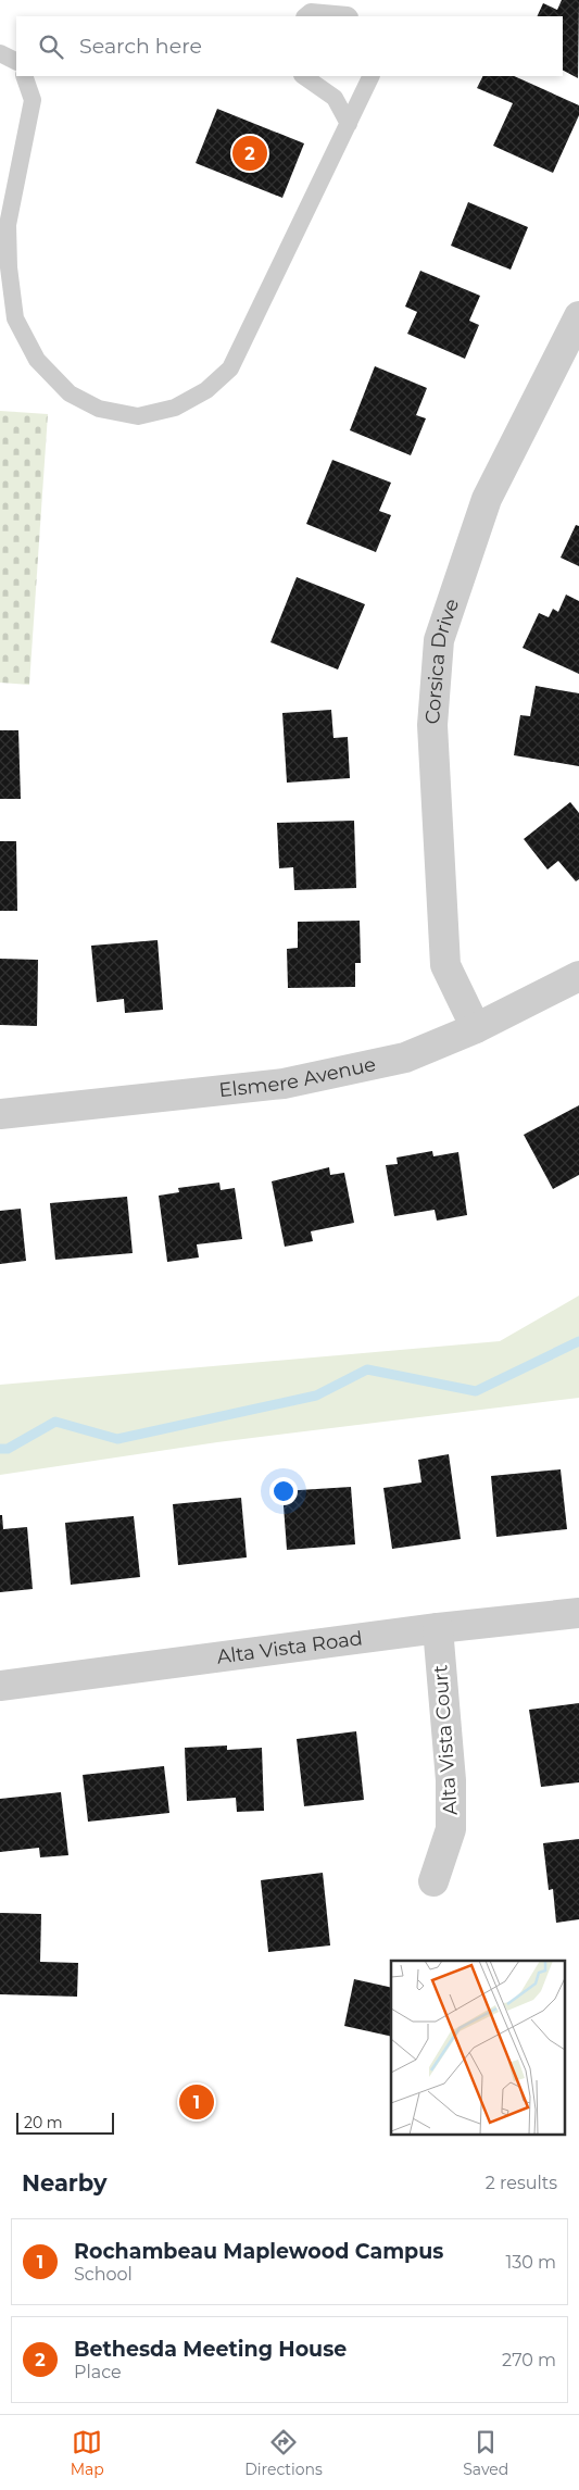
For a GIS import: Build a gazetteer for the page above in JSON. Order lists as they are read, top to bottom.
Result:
{
  "streets": {
    "street": [
      "Corsica Drive",
      "Elsmere Avenue",
      "Alta Vista Road",
      "Alta Vista Court"
    ]
  },
  "crossings": [
    ["Corsica Drive", "Elsmere Avenue"],
    ["Alta Vista Road", "Alta Vista Court"]
  ],
  "scale_bar": "20 m",
  "page": {
    "search": "Search here",
    "pins": ["2", "1"],
    "scale": "20 m",
    "heading": ["Nearby", "2 results"],
    "list": [
      {
        "mark": "1",
        "name": "Rochambeau Maplewood Campus",
        "note": "School",
        "value": "130 m"
      },
      {
        "mark": "2",
        "name": "Bethesda Meeting House",
        "note": "Place",
        "value": "270 m"
      }
    ],
    "nav": ["Map", "Directions", "Saved"]
  }
}
